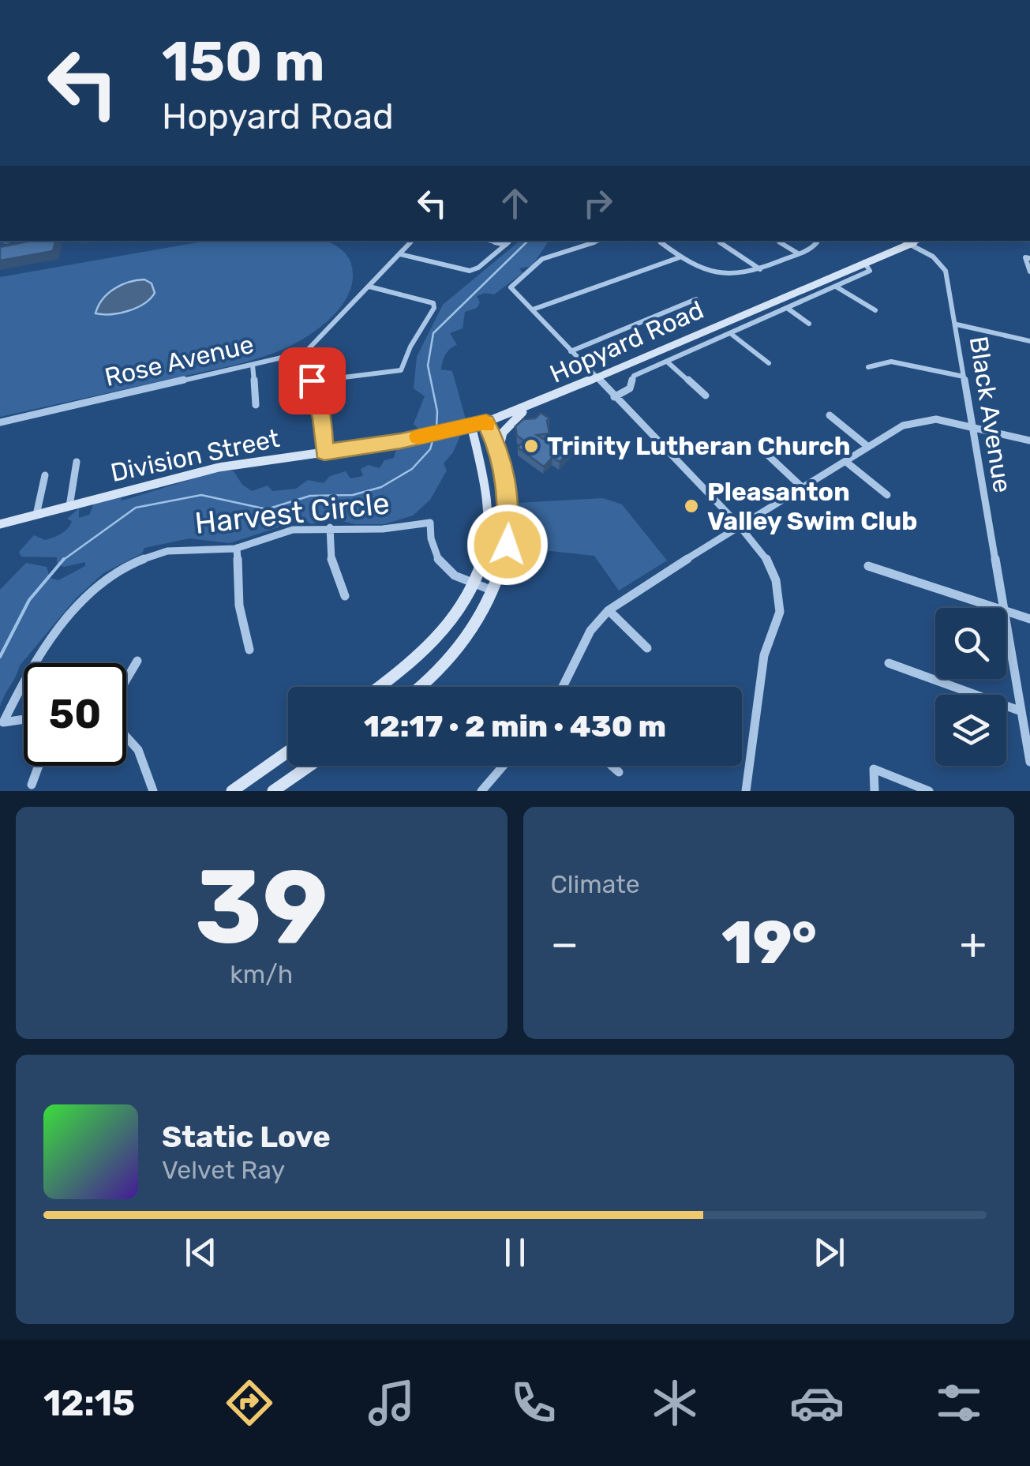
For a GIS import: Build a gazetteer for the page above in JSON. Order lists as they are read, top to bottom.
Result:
{
  "streets": {
    "main road": ["Hopyard Road", "Division Street"],
    "street": ["Rose Avenue", "Black Avenue", "Harvest Circle"]
  },
  "crossings": [
    ["Hopyard Road", "Black Avenue"],
    ["Hopyard Road", "Division Street"]
  ],
  "places": ["Trinity Lutheran Church", "Pleasanton Valley Swim Club"],
  "page": {
    "turn": ["150 m", "Hopyard Road"],
    "limit": "50",
    "trip": "12:17 · 2 min · 430 m",
    "tile": [
      ["39", "km/h"],
      "Climate"
    ],
    "heat": ["−", "19°", "+"],
    "song": ["Static Love", "Velvet Ray"],
    "tabs": "12:15"
  }
}
